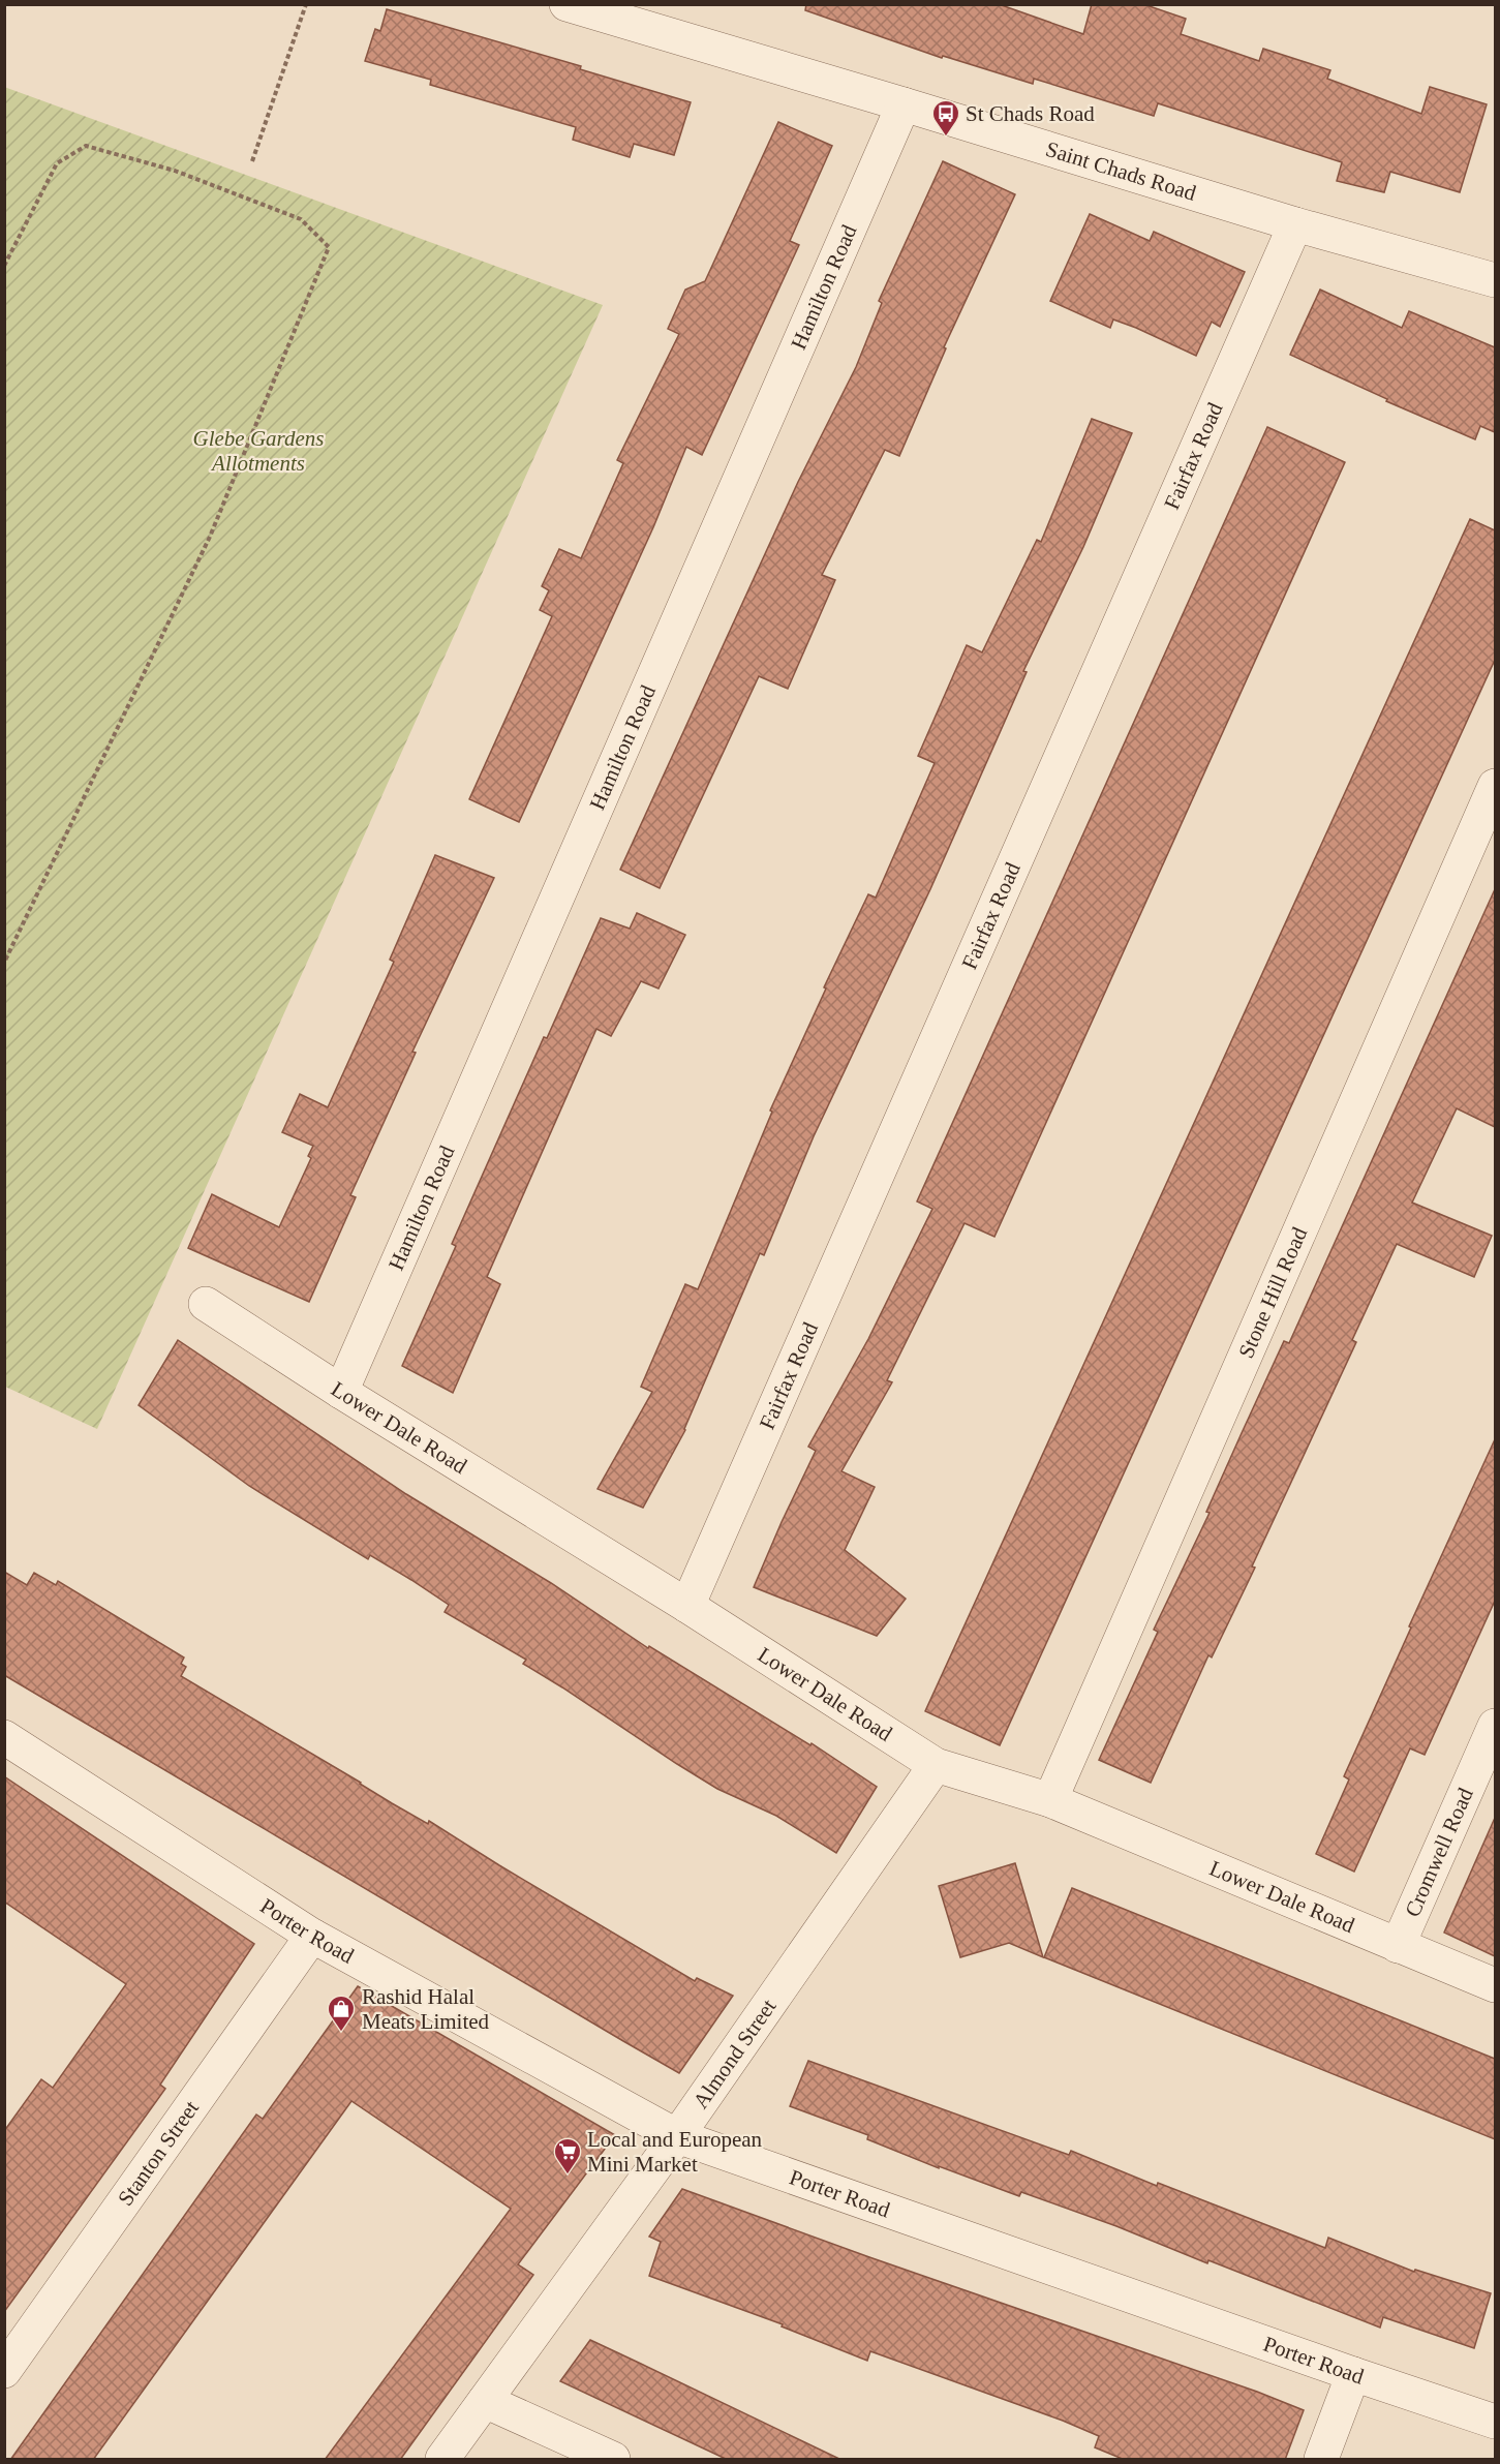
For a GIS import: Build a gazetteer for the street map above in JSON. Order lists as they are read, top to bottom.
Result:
{
  "streets": {
    "street": [
      "Saint Chads Road",
      "Hamilton Road",
      "Fairfax Road",
      "Stone Hill Road",
      "Lower Dale Road",
      "Cromwell Road",
      "Porter Road",
      "Almond Street",
      "Stanton Street"
    ]
  },
  "crossings": [
    ["Saint Chads Road", "Hamilton Road"],
    ["Saint Chads Road", "Fairfax Road"],
    ["Hamilton Road", "Lower Dale Road"],
    ["Fairfax Road", "Lower Dale Road"],
    ["Stone Hill Road", "Lower Dale Road"],
    ["Lower Dale Road", "Cromwell Road"],
    ["Lower Dale Road", "Almond Street"],
    ["Porter Road", "Almond Street"],
    ["Porter Road", "Stanton Street"]
  ],
  "parks": ["Glebe Gardens Allotments"],
  "places": {
    "bus stop": ["St Chads Road"],
    "shop": ["Rashid Halal Meats Limited"],
    "supermarket": ["Local and European Mini Market"]
  }
}
